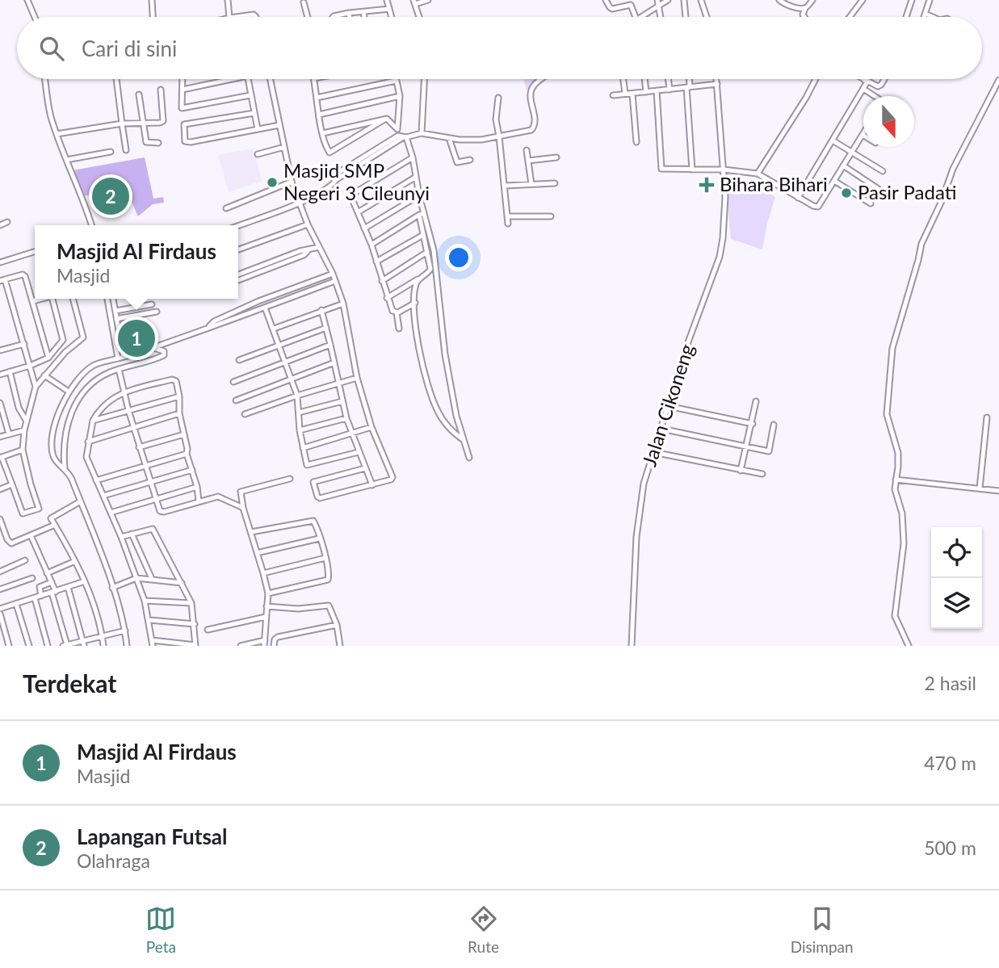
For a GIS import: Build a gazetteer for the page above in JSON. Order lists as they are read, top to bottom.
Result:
{
  "streets": {
    "street": ["Jalan Cikoneng"]
  },
  "places": {
    "other": ["Masjid SMP Negeri 3 Cileunyi", "Pasir Padati"],
    "health": ["Bihara Bihari"]
  },
  "north": "bottom",
  "page": {
    "search": "Cari di sini",
    "pins": ["2", "1"],
    "popup": ["Masjid Al Firdaus", "Masjid"],
    "heading": ["Terdekat", "2 hasil"],
    "list": [
      {
        "mark": "1",
        "name": "Masjid Al Firdaus",
        "note": "Masjid",
        "value": "470 m"
      },
      {
        "mark": "2",
        "name": "Lapangan Futsal",
        "note": "Olahraga",
        "value": "500 m"
      }
    ],
    "nav": ["Peta", "Rute", "Disimpan"]
  }
}
